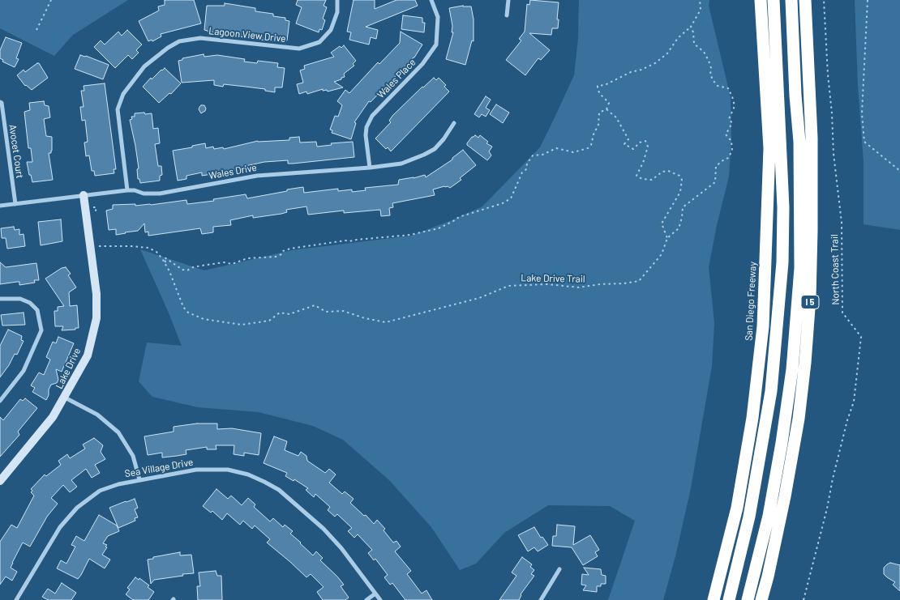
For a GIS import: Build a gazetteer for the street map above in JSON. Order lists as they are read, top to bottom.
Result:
{
  "streets": {
    "highway": ["San Diego Freeway", "I 5"],
    "street": [
      "Lagoon View Drive",
      "Wales Place",
      "Avocet Court",
      "Wales Drive",
      "Lake Drive",
      "Sea Village Drive"
    ],
    "path": ["North Coast Trail", "Lake Drive Trail"]
  },
  "crossings": [
    ["Lagoon View Drive", "Wales Drive"],
    ["Wales Place", "Wales Drive"],
    ["Avocet Court", "Wales Drive"],
    ["Wales Drive", "Lake Drive"]
  ]
}
